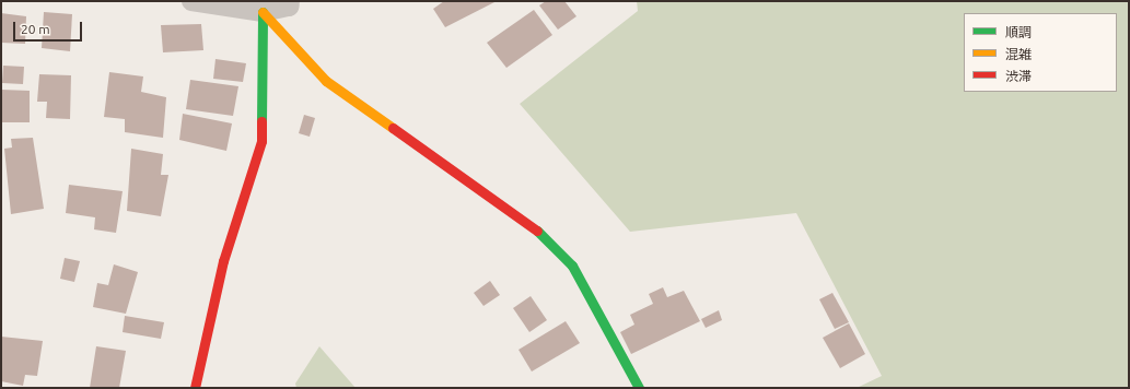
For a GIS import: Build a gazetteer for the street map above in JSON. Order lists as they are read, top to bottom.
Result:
{
  "legend": ["順調", "混雑", "渋滞"],
  "scale_bar": "20 m"
}
